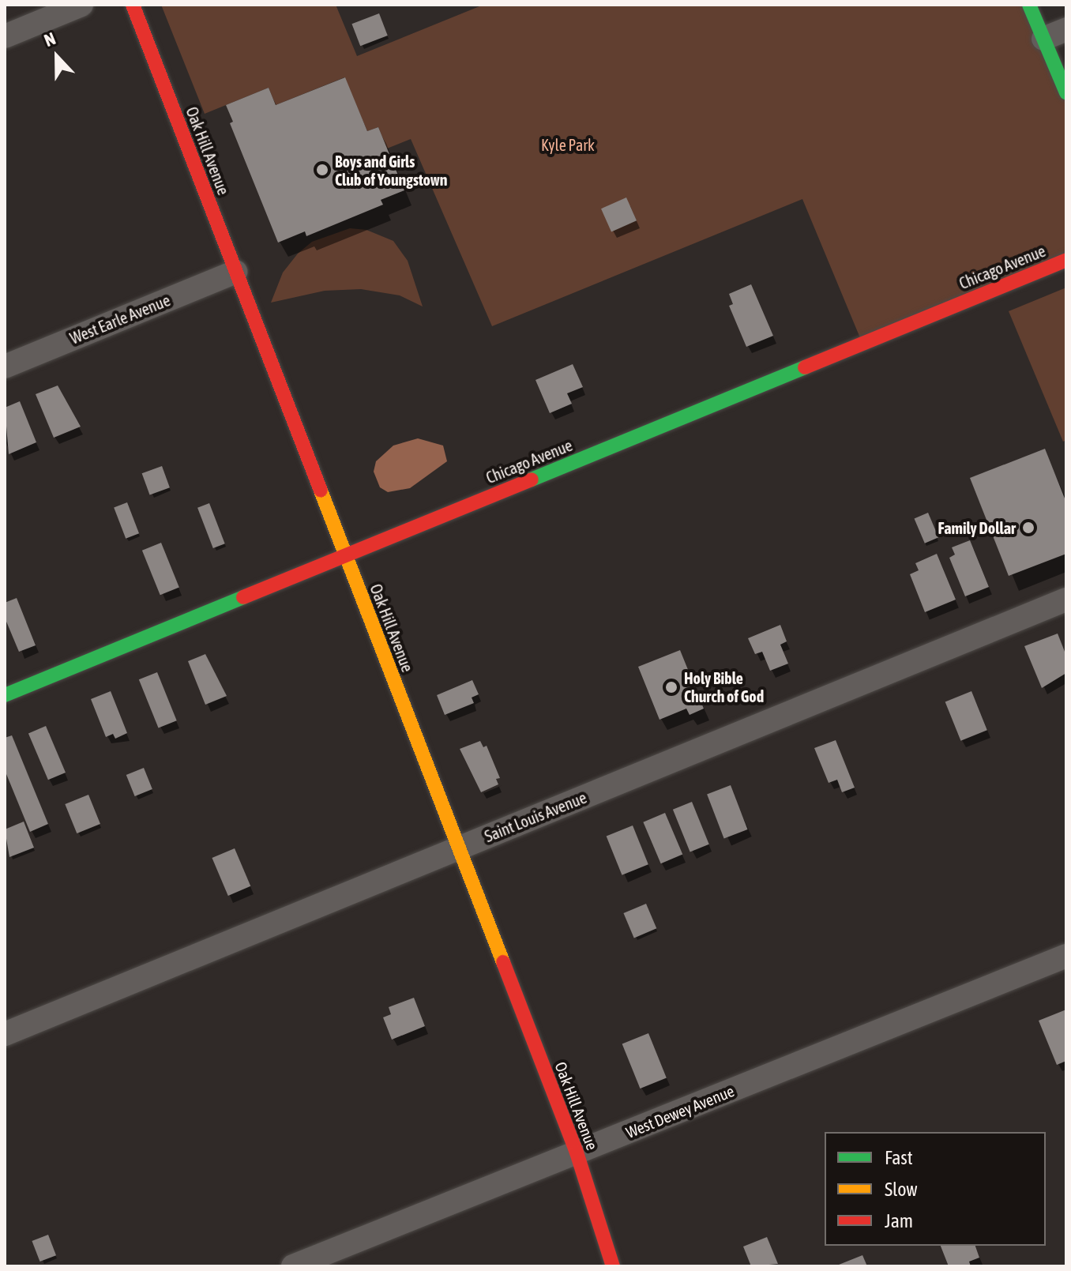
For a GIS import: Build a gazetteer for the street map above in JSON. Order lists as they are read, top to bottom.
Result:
{
  "streets": {
    "street": [
      "Oak Hill Avenue",
      "Chicago Avenue",
      "West Earle Avenue",
      "Saint Louis Avenue",
      "West Dewey Avenue"
    ]
  },
  "crossings": [
    ["Oak Hill Avenue", "Chicago Avenue"],
    ["Oak Hill Avenue", "West Earle Avenue"],
    ["Oak Hill Avenue", "Saint Louis Avenue"],
    ["Oak Hill Avenue", "West Dewey Avenue"]
  ],
  "parks": ["Kyle Park"],
  "places": ["Boys and Girls Club of Youngstown", "Family Dollar", "Holy Bible Church of God"],
  "legend": ["Fast", "Slow", "Jam"],
  "north": "top"
}
